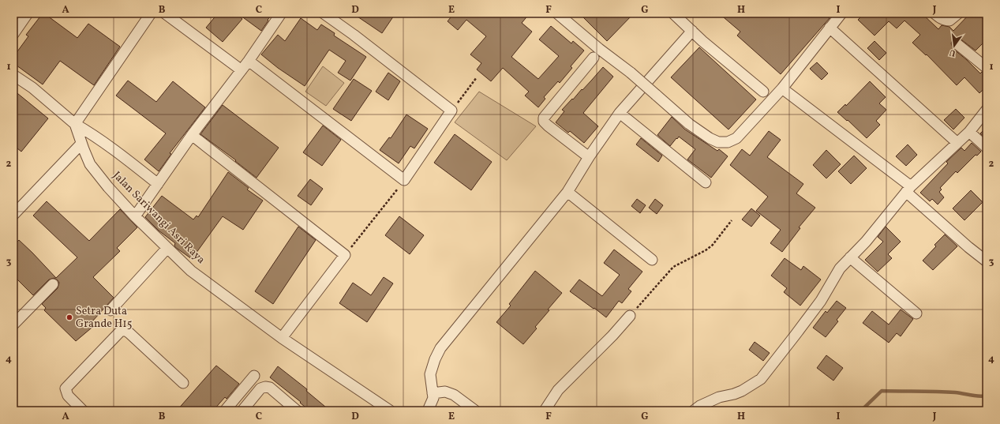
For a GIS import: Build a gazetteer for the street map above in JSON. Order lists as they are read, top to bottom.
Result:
{
  "streets": {
    "street": ["Jalan Sariwangi Asri Raya"]
  },
  "places": ["Setra Duta Grande H15"],
  "north": "bottom",
  "grid": {
    "columns": [
      "A",
      "B",
      "C",
      "D",
      "E",
      "F",
      "G",
      "H",
      "I",
      "J"
    ],
    "rows": [
      "1",
      "2",
      "3",
      "4"
    ]
  }
}
